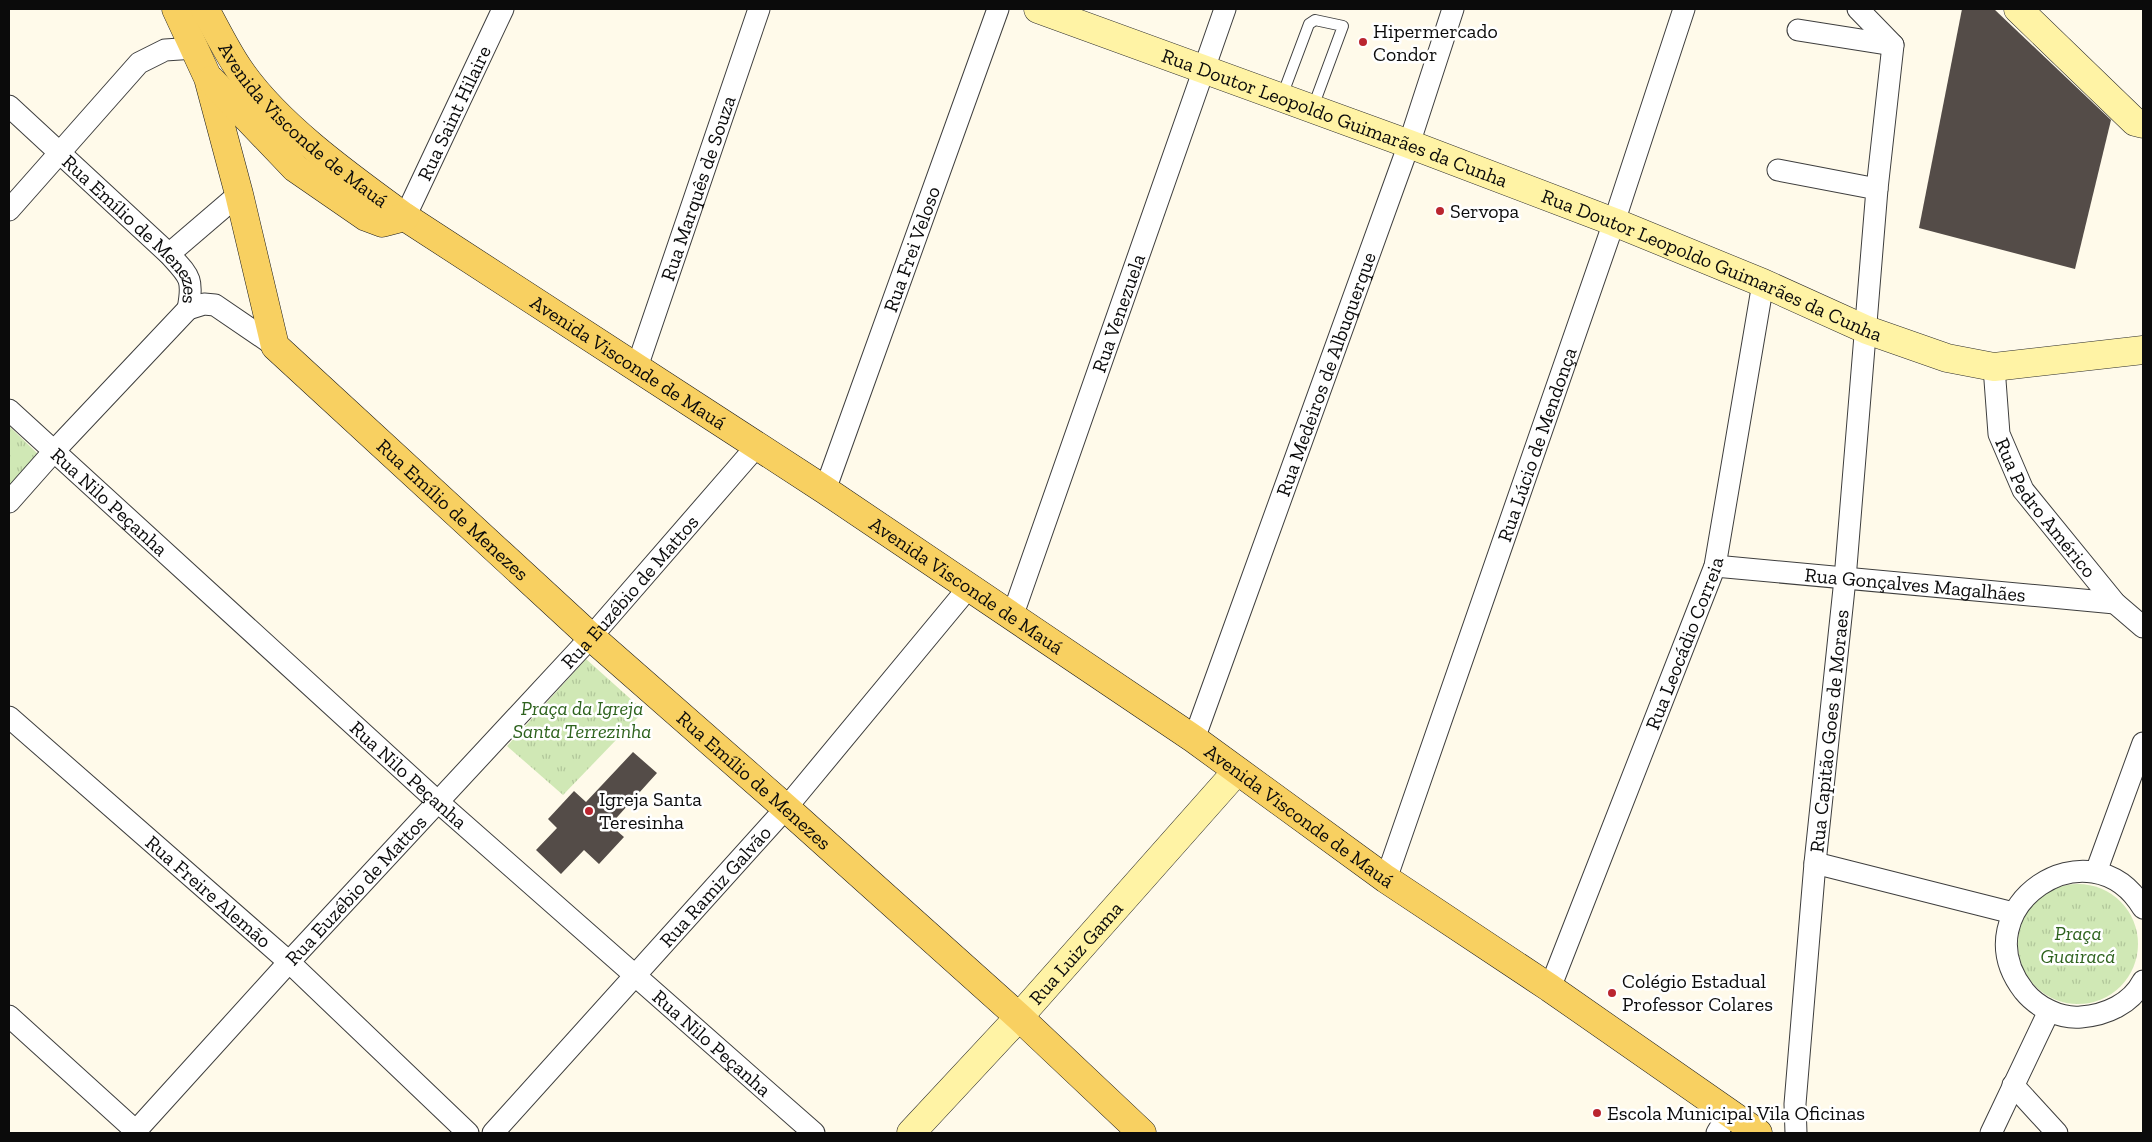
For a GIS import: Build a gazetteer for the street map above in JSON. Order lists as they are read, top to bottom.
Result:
{
  "streets": {
    "main road": ["Avenida Visconde de Mauá", "Rua Emílio de Menezes"],
    "street": [
      "Rua Saint Hilaire",
      "Rua Doutor Leopoldo Guimarães da Cunha",
      "Rua Marquês de Souza",
      "Rua Frei Veloso",
      "Rua Venezuela",
      "Rua Medeiros de Albuquerque",
      "Rua Lúcio de Mendonça",
      "Rua Nilo Peçanha",
      "Rua Pedro Américo",
      "Rua Gonçalves Magalhães",
      "Rua Euzébio de Mattos",
      "Rua Leocádio Correia",
      "Rua Capitão Goes de Moraes",
      "Rua Ramiz Galvão",
      "Rua Freire Alemão",
      "Rua Luiz Gama"
    ]
  },
  "crossings": [
    ["Rua Saint Hilaire", "Avenida Visconde de Mauá"],
    ["Rua Doutor Leopoldo Guimarães da Cunha", "Rua Venezuela"],
    ["Rua Doutor Leopoldo Guimarães da Cunha", "Rua Medeiros de Albuquerque"],
    ["Rua Doutor Leopoldo Guimarães da Cunha", "Rua Lúcio de Mendonça"],
    ["Rua Doutor Leopoldo Guimarães da Cunha", "Rua Pedro Américo"],
    ["Rua Doutor Leopoldo Guimarães da Cunha", "Rua Leocádio Correia"],
    ["Rua Doutor Leopoldo Guimarães da Cunha", "Rua Capitão Goes de Moraes"],
    ["Avenida Visconde de Mauá", "Rua Marquês de Souza"],
    ["Avenida Visconde de Mauá", "Rua Frei Veloso"],
    ["Avenida Visconde de Mauá", "Rua Venezuela"],
    ["Avenida Visconde de Mauá", "Rua Medeiros de Albuquerque"],
    ["Avenida Visconde de Mauá", "Rua Lúcio de Mendonça"],
    ["Avenida Visconde de Mauá", "Rua Euzébio de Mattos"],
    ["Avenida Visconde de Mauá", "Rua Leocádio Correia"],
    ["Avenida Visconde de Mauá", "Rua Ramiz Galvão"],
    ["Avenida Visconde de Mauá", "Rua Luiz Gama"],
    ["Rua Emílio de Menezes", "Rua Euzébio de Mattos"],
    ["Rua Emílio de Menezes", "Rua Ramiz Galvão"],
    ["Rua Emílio de Menezes", "Rua Luiz Gama"],
    ["Rua Nilo Peçanha", "Rua Euzébio de Mattos"],
    ["Rua Nilo Peçanha", "Rua Ramiz Galvão"],
    ["Rua Pedro Américo", "Rua Gonçalves Magalhães"],
    ["Rua Gonçalves Magalhães", "Rua Leocádio Correia"],
    ["Rua Gonçalves Magalhães", "Rua Capitão Goes de Moraes"],
    ["Rua Euzébio de Mattos", "Rua Freire Alemão"]
  ],
  "parks": ["Praça da Igreja Santa Terrezinha", "Praça Guairacá"],
  "places": [
    "Hipermercado Condor",
    "Servopa",
    "Igreja Santa Teresinha",
    "Colégio Estadual Professor Colares",
    "Escola Municipal Vila Oficinas"
  ]
}
